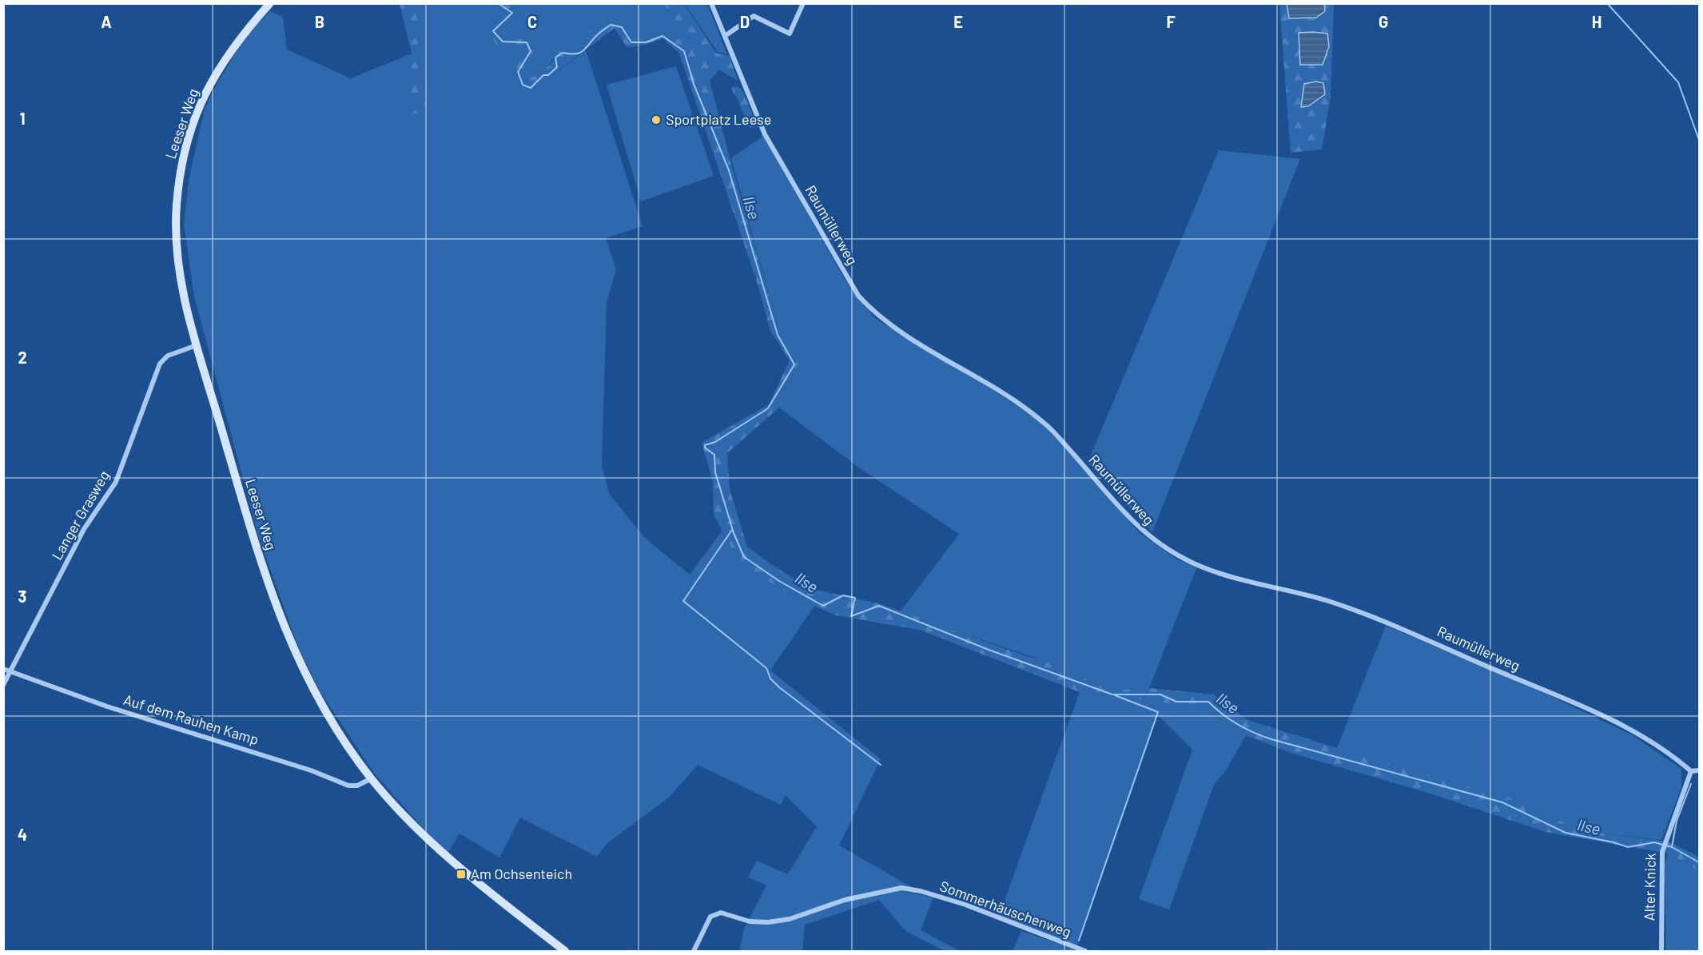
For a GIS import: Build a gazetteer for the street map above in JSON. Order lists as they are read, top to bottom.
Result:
{
  "streets": {
    "street": [
      "Leeser Weg",
      "Raumüllerweg",
      "Langer Grasweg",
      "Auf dem Rauhen Kamp",
      "Alter Knick",
      "Sommerhäuschenweg"
    ]
  },
  "crossings": [
    ["Leeser Weg", "Langer Grasweg"],
    ["Leeser Weg", "Auf dem Rauhen Kamp"],
    ["Raumüllerweg", "Alter Knick"],
    ["Langer Grasweg", "Auf dem Rauhen Kamp"]
  ],
  "water": ["Ilse"],
  "places": {
    "other": ["Sportplatz Leese"],
    "transit": ["Am Ochsenteich"]
  },
  "grid": {
    "columns": [
      "A",
      "B",
      "C",
      "D",
      "E",
      "F",
      "G",
      "H"
    ],
    "rows": [
      "1",
      "2",
      "3",
      "4"
    ]
  }
}
